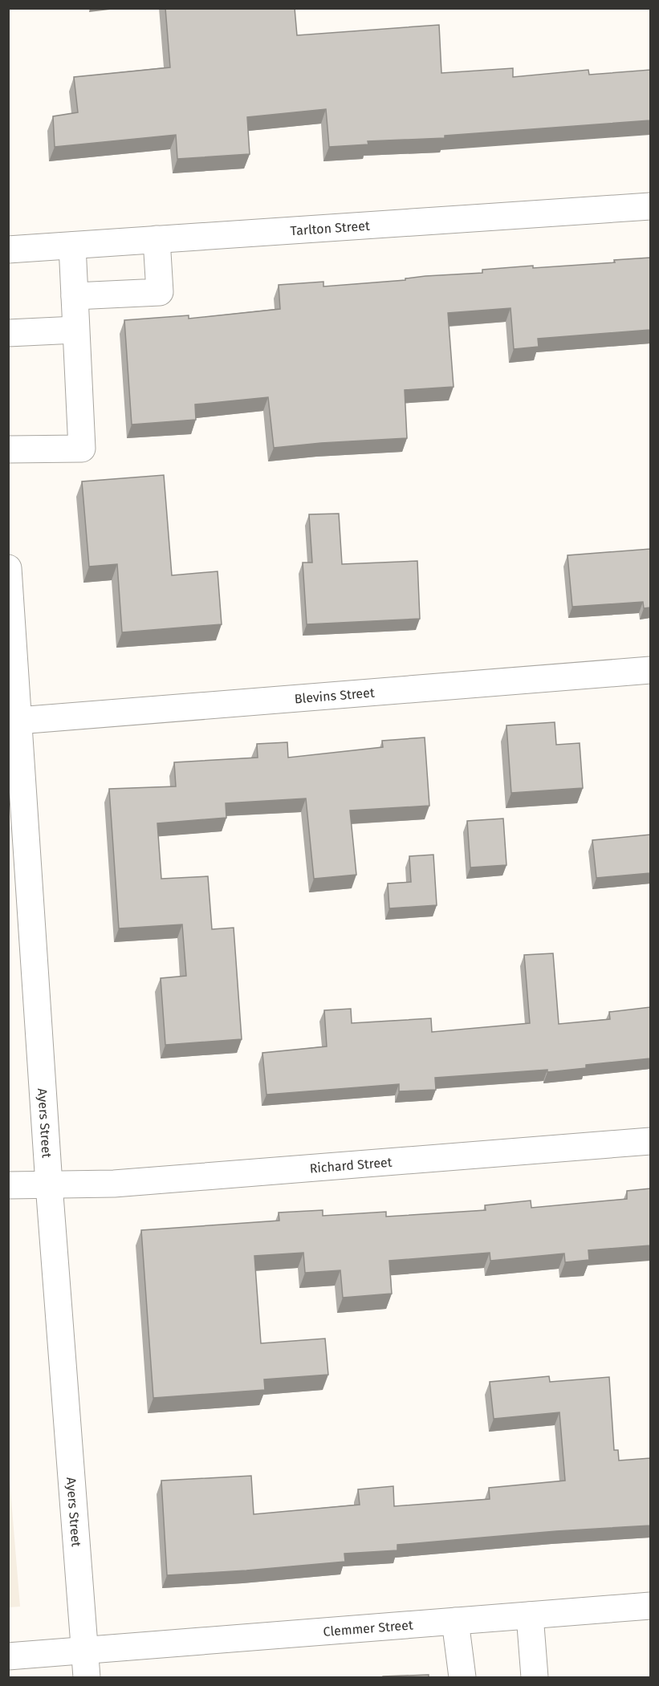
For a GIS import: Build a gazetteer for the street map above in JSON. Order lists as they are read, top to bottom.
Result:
{
  "streets": {
    "street": [
      "Tarlton Street",
      "Blevins Street",
      "Ayers Street",
      "Richard Street",
      "Clemmer Street"
    ]
  },
  "crossings": [
    ["Blevins Street", "Ayers Street"],
    ["Ayers Street", "Richard Street"],
    ["Ayers Street", "Clemmer Street"]
  ]
}
